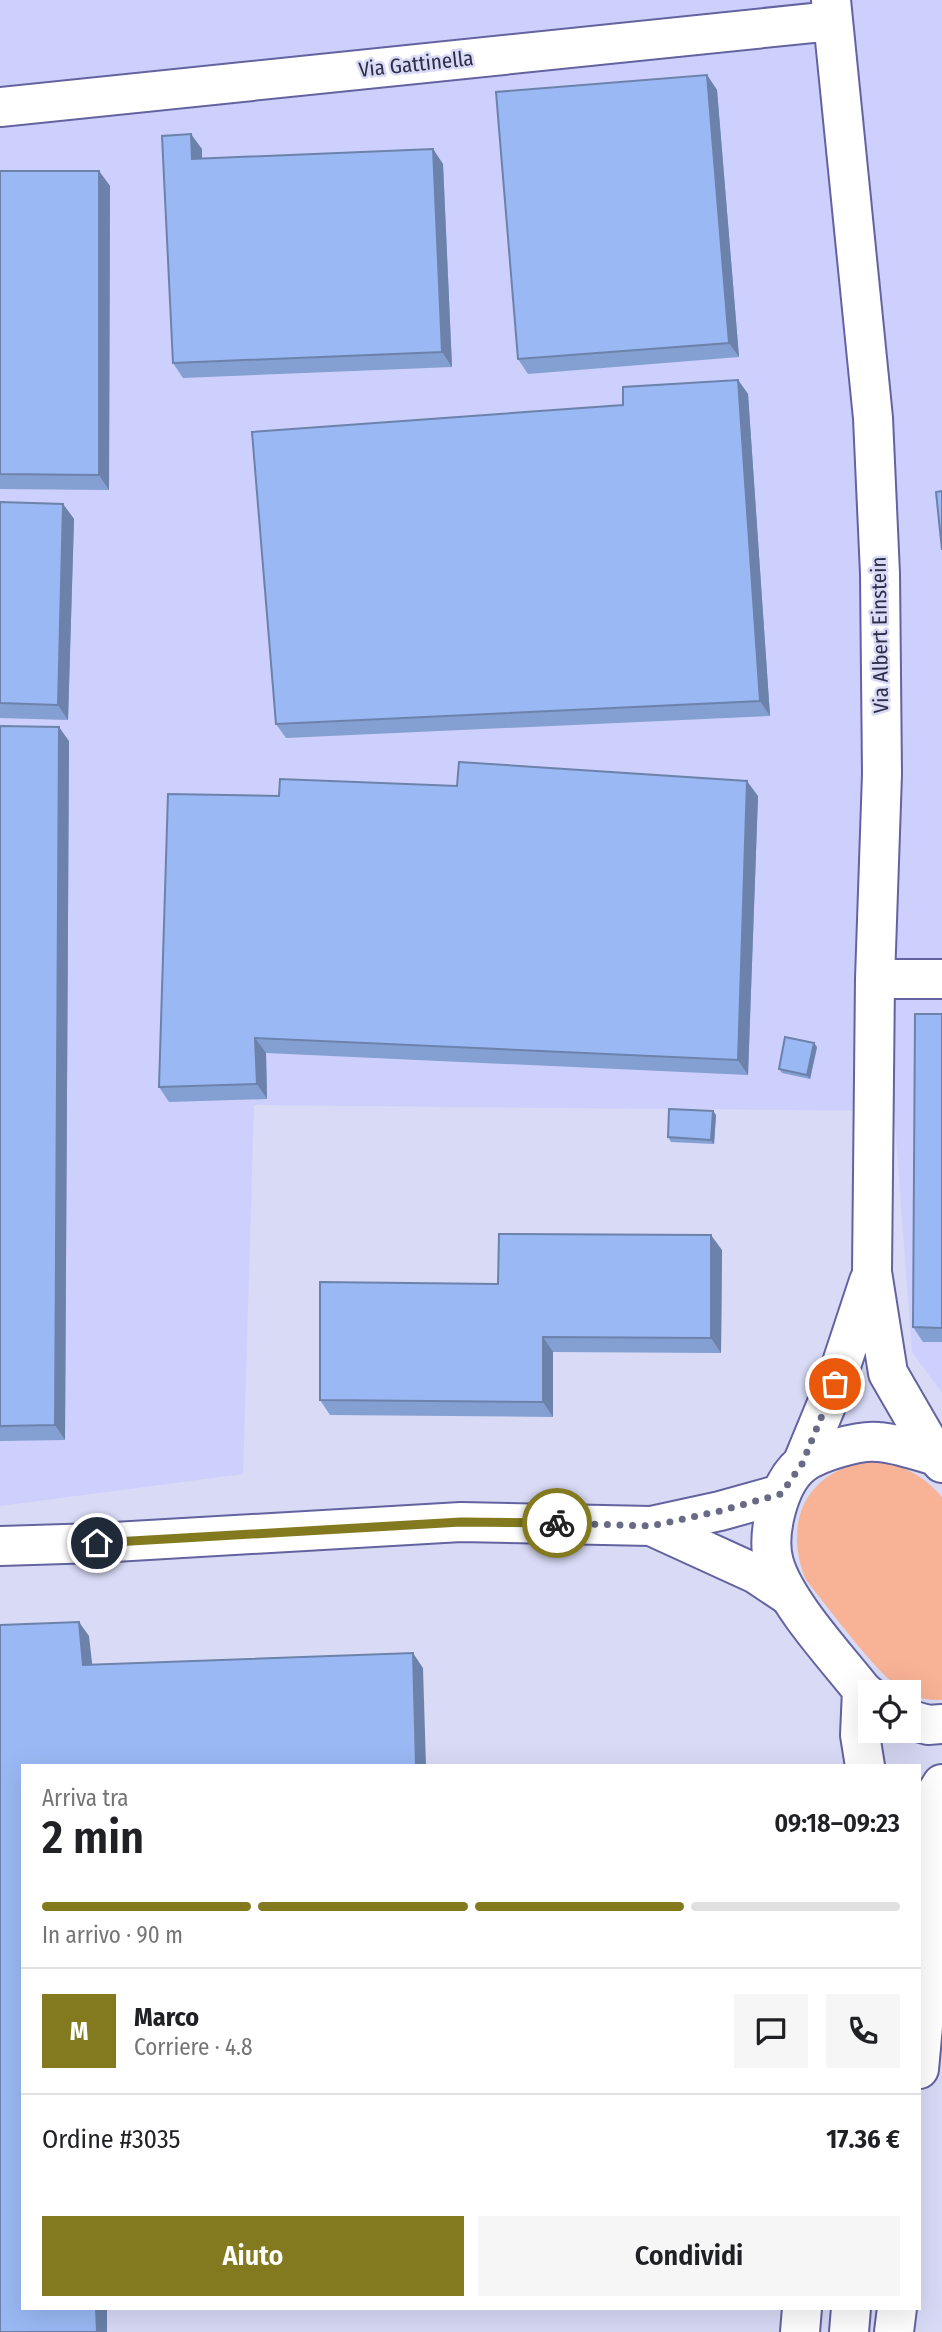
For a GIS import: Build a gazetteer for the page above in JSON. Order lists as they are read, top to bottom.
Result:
{
  "streets": {
    "street": ["Via Gattinella", "Via Albert Einstein"]
  },
  "crossings": [
    ["Via Gattinella", "Via Albert Einstein"]
  ],
  "page": {
    "heading": ["2 min", "Arriva tra", "09:18–09:23"],
    "panel": [
      "Marco",
      "Corriere · 4.8",
      "Ordine #3035",
      "17.36 €"
    ],
    "bar": "In arrivo · 90 m",
    "round": "M",
    "buttons": ["Aiuto", "Condividi"]
  }
}
